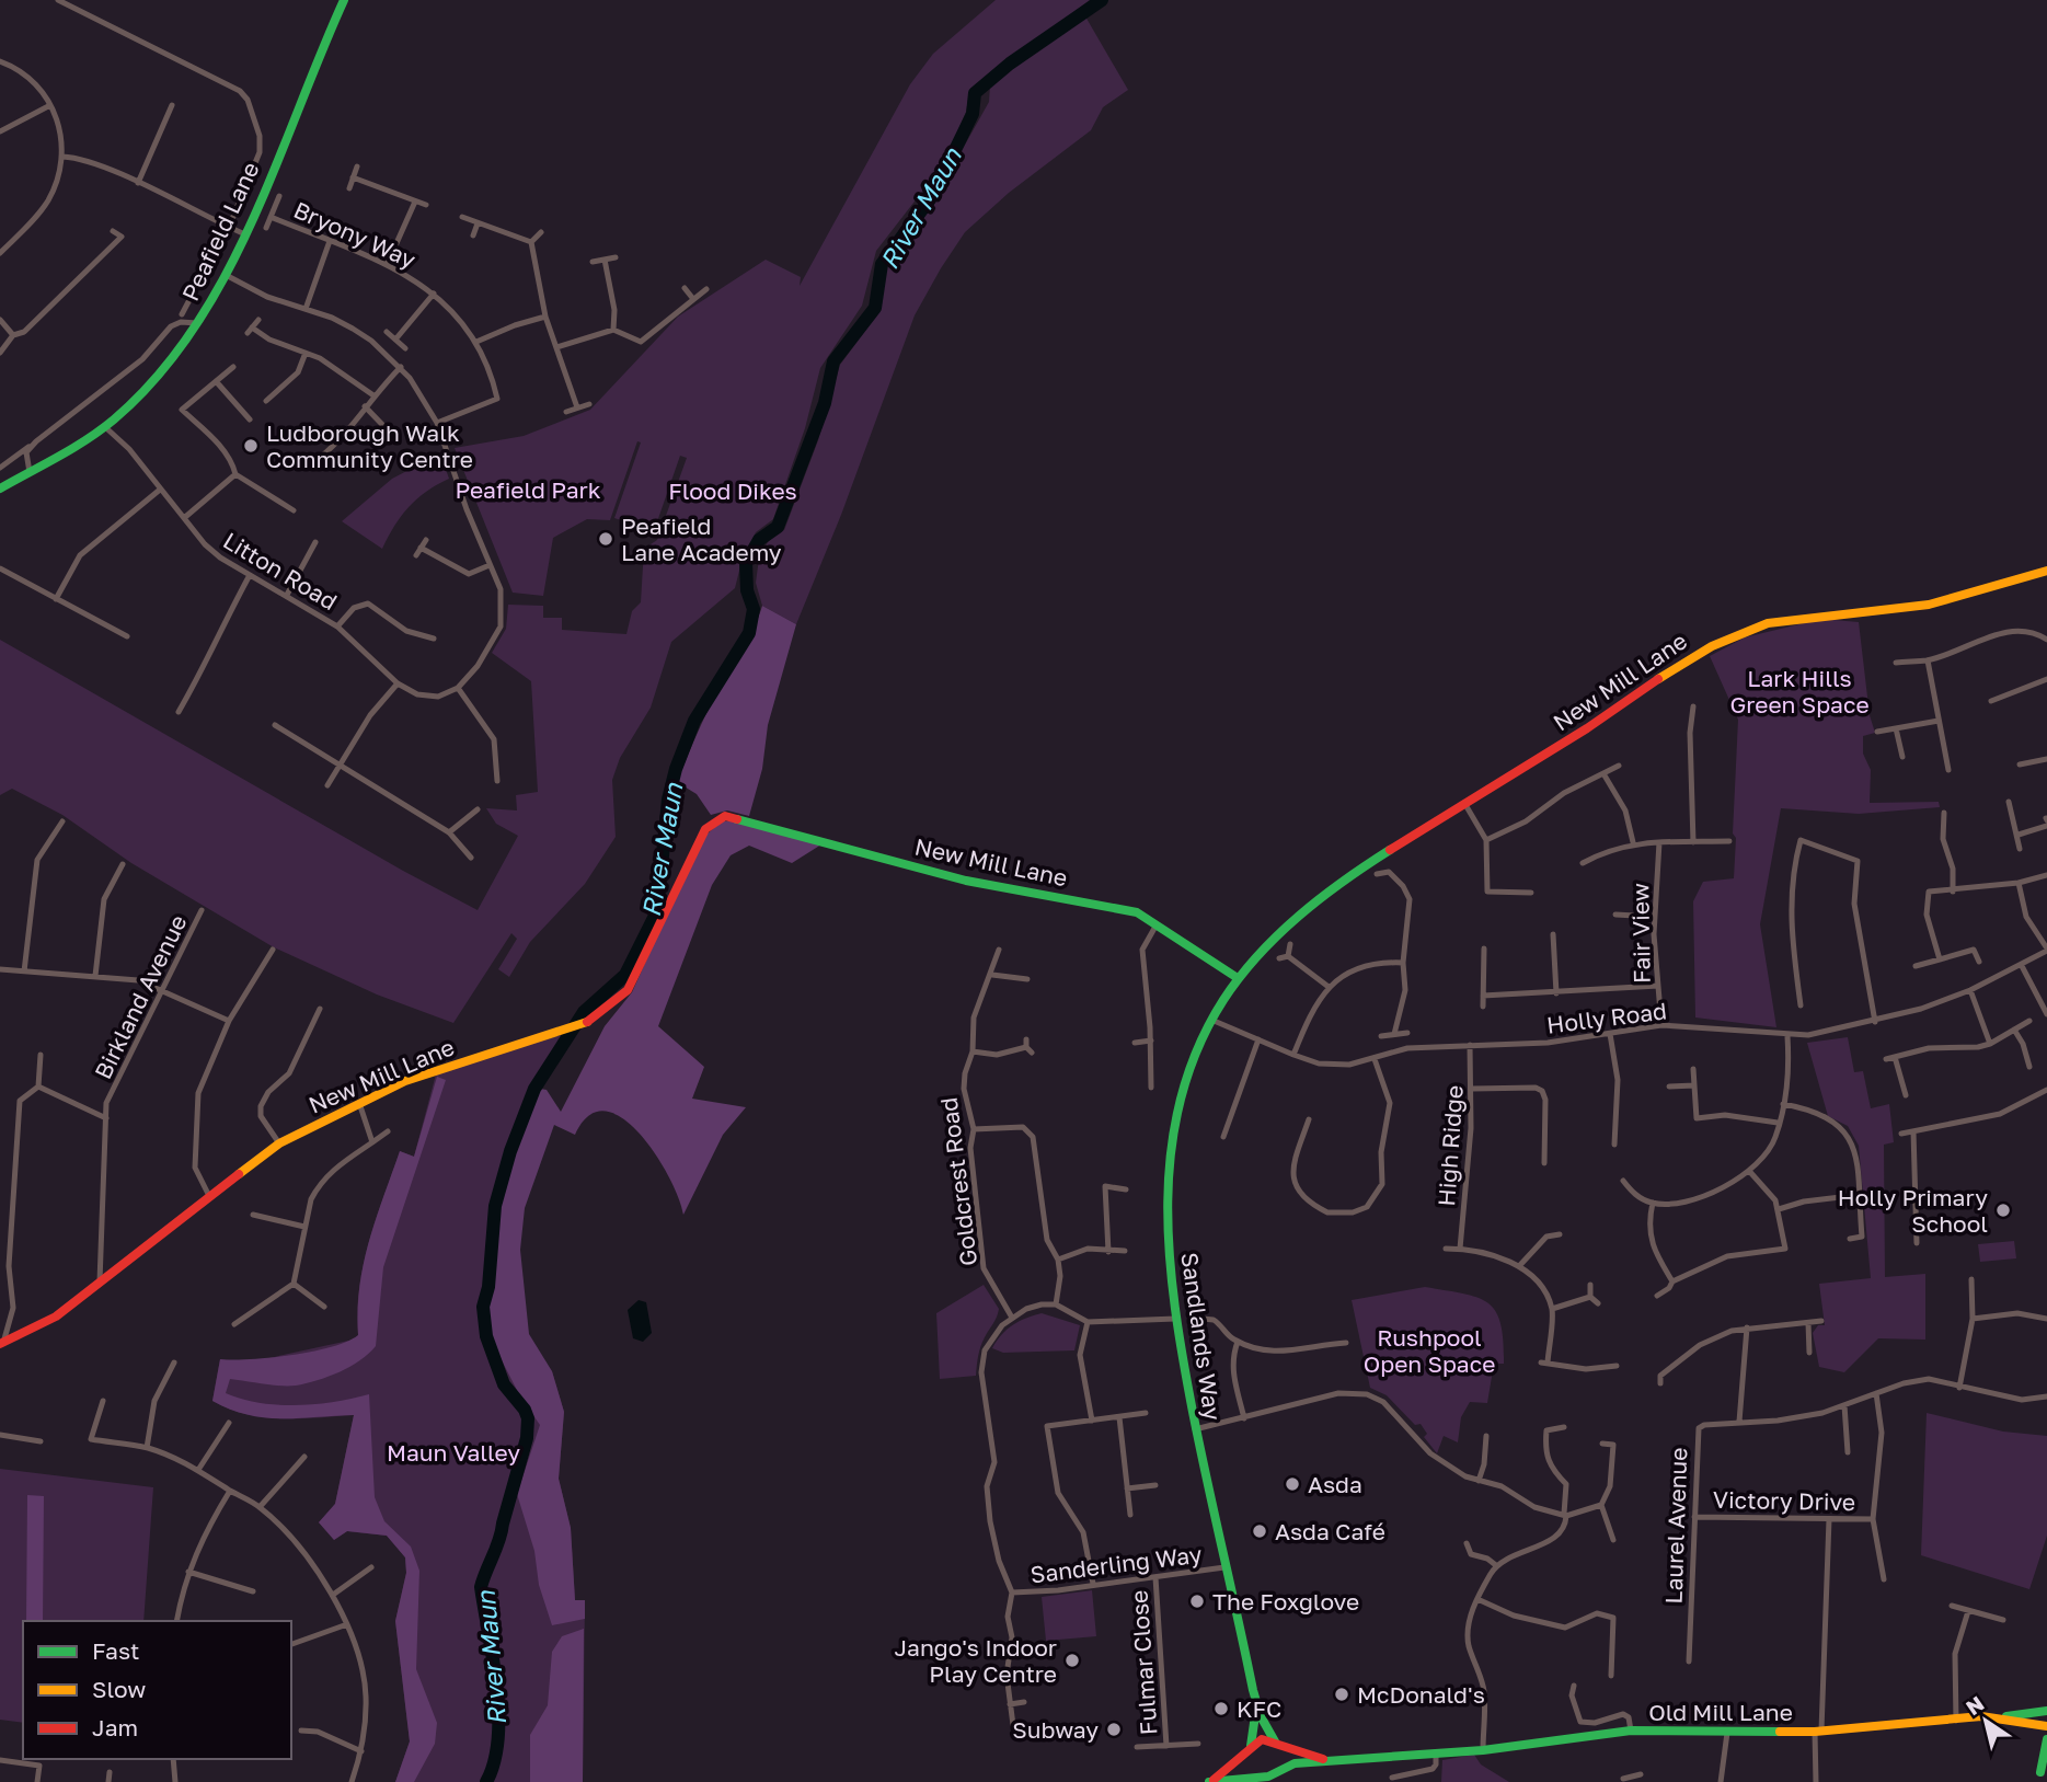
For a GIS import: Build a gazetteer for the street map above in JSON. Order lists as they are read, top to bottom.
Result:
{
  "streets": {
    "street": [
      "Peafield Lane",
      "Bryony Way",
      "Litton Road",
      "New Mill Lane",
      "Fair View",
      "Birkland Avenue",
      "Holly Road",
      "High Ridge",
      "Goldcrest Road",
      "Sandlands Way",
      "Victory Drive",
      "Laurel Avenue",
      "Sanderling Way",
      "Fulmar Close",
      "Old Mill Lane"
    ]
  },
  "crossings": [
    ["Peafield Lane", "Litton Road"],
    ["New Mill Lane", "Birkland Avenue"],
    ["New Mill Lane", "Sandlands Way"],
    ["Fair View", "Holly Road"],
    ["Holly Road", "High Ridge"],
    ["Holly Road", "Sandlands Way"],
    ["Goldcrest Road", "Sanderling Way"],
    ["Sandlands Way", "Sanderling Way"],
    ["Victory Drive", "Laurel Avenue"],
    ["Sanderling Way", "Fulmar Close"]
  ],
  "water": ["River Maun"],
  "parks": [
    "Peafield Park",
    "Flood Dikes",
    "Lark Hills Green Space",
    "Rushpool Open Space",
    "Maun Valley"
  ],
  "places": [
    "Ludborough Walk Community Centre",
    "Peafield Lane Academy",
    "Holly Primary School",
    "Asda",
    "Asda Café",
    "The Foxglove",
    "Jango's Indoor Play Centre",
    "McDonald's",
    "KFC",
    "Subway"
  ],
  "legend": ["Fast", "Slow", "Jam"],
  "north": "top left"
}
